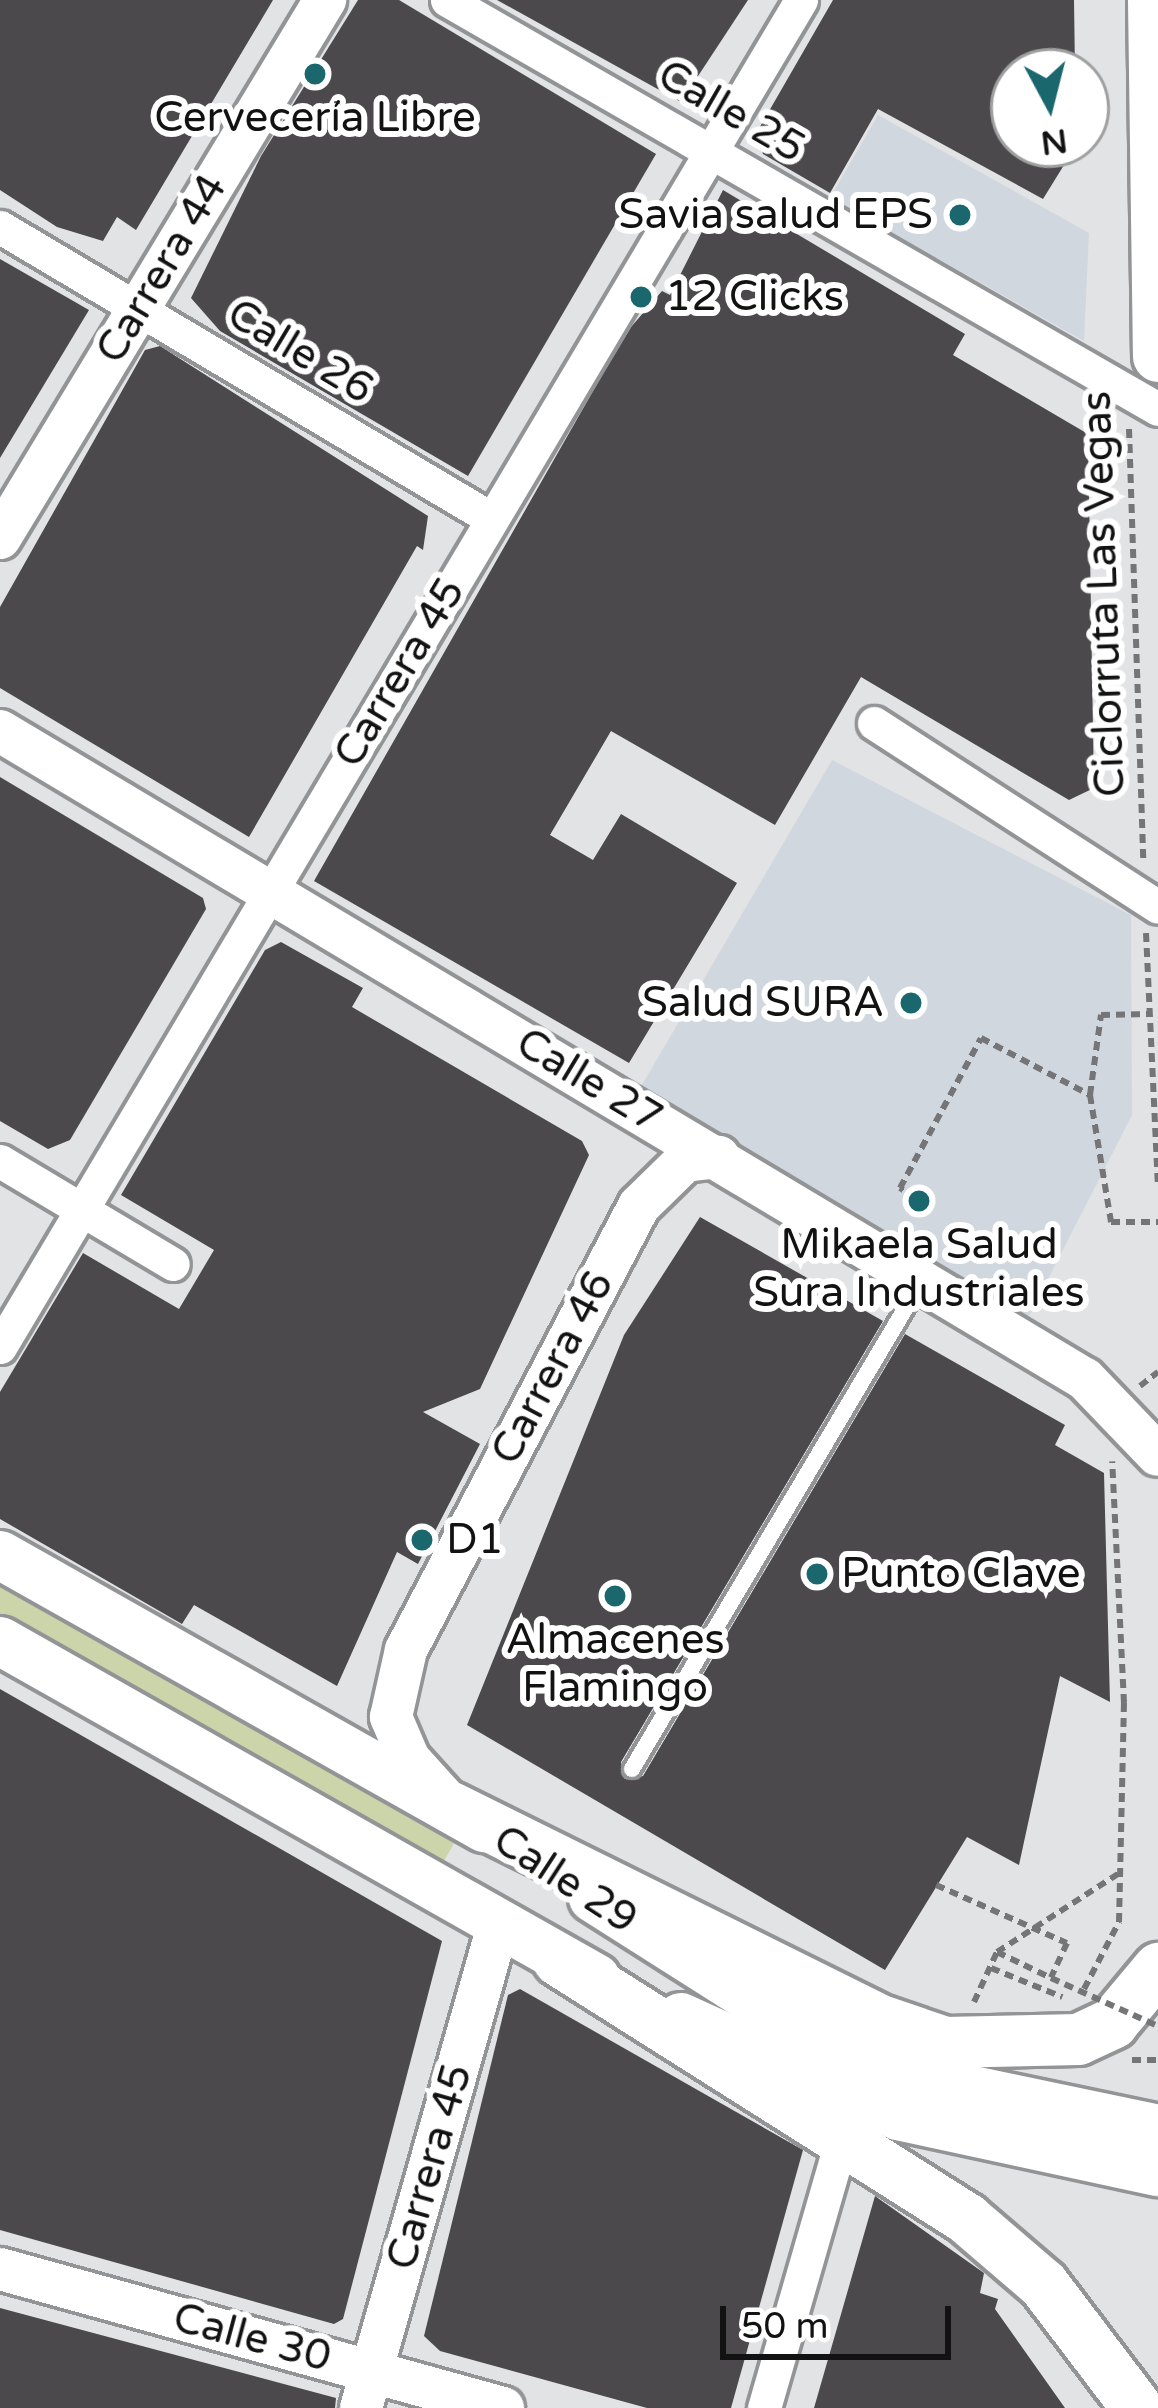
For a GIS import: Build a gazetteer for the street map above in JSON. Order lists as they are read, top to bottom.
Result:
{
  "streets": {
    "main road": ["Calle 29"],
    "street": [
      "Calle 25",
      "Carrera 44",
      "Calle 26",
      "Carrera 45",
      "Calle 27",
      "Carrera 46",
      "Calle 30"
    ],
    "path": ["Ciclorruta Las Vegas"]
  },
  "crossings": [
    ["Calle 25", "Ciclorruta Las Vegas"],
    ["Calle 25", "Carrera 45"],
    ["Carrera 44", "Calle 26"],
    ["Calle 26", "Carrera 45"],
    ["Carrera 45", "Calle 27"],
    ["Carrera 45", "Calle 29"],
    ["Carrera 45", "Calle 30"],
    ["Calle 27", "Carrera 46"],
    ["Carrera 46", "Calle 29"]
  ],
  "places": [
    "Cervecería Libre",
    "Savia salud EPS",
    "12 Clicks",
    "Salud SURA",
    "Mikaela Salud Sura Industriales",
    "D1",
    "Punto Clave",
    "Almacenes Flamingo"
  ],
  "scale_bar": "50 m",
  "north": "bottom"
}
